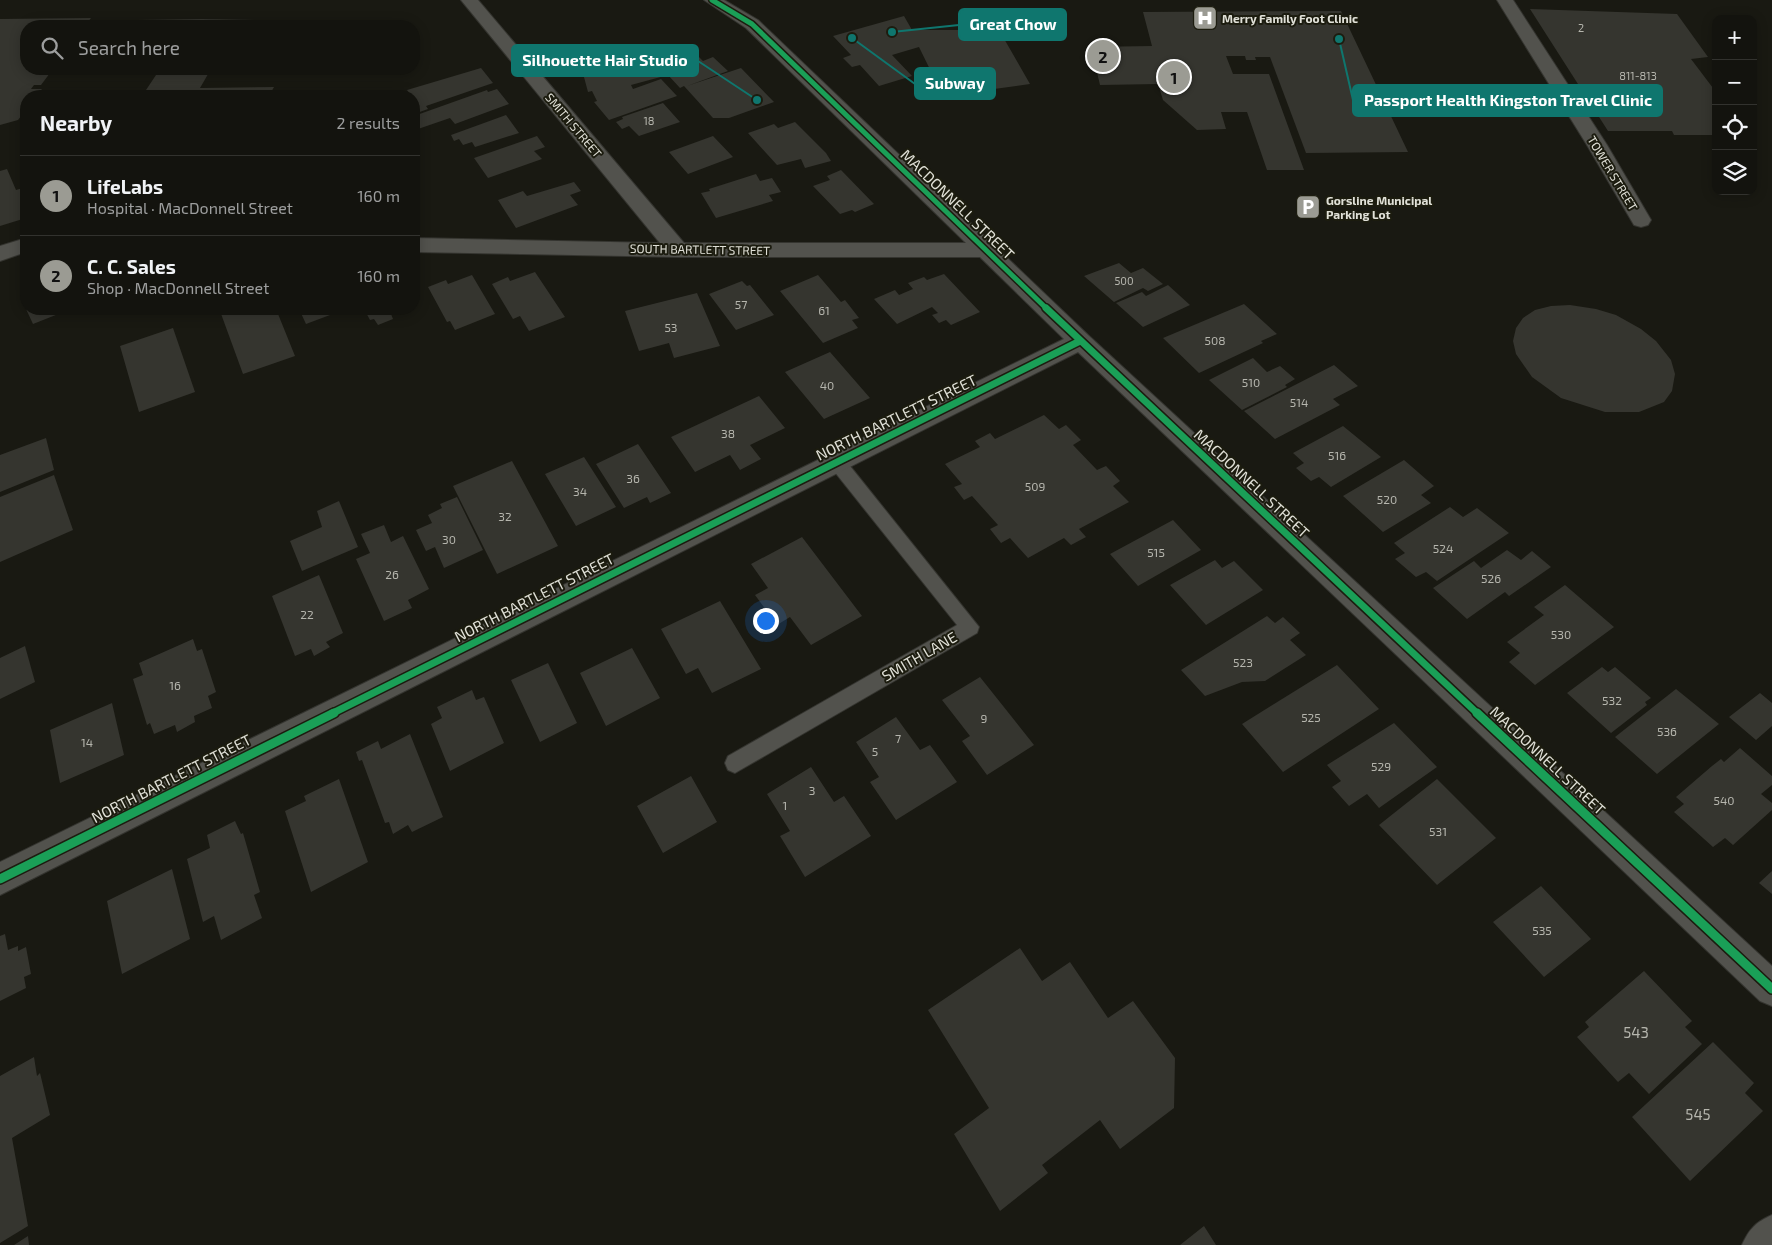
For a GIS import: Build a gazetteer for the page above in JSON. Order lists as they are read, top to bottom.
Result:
{
  "streets": {
    "street": [
      "SMITH STREET",
      "TOWER STREET",
      "MACDONNELL STREET",
      "SOUTH BARTLETT STREET",
      "NORTH BARTLETT STREET"
    ],
    "lane": ["SMITH LANE"]
  },
  "crossings": [
    ["SMITH STREET", "SOUTH BARTLETT STREET"],
    ["MACDONNELL STREET", "SOUTH BARTLETT STREET"],
    ["MACDONNELL STREET", "NORTH BARTLETT STREET"],
    ["NORTH BARTLETT STREET", "SMITH LANE"]
  ],
  "places": {
    "hospital": ["Merry Family Foot Clinic"],
    "other": [
      "Great Chow",
      "Subway",
      "Passport Health Kingston Travel Clinic",
      "Silhouette Hair Studio"
    ],
    "parking": ["Gorsline Municipal Parking Lot"]
  },
  "house_numbers": [
    "2",
    "811-813",
    "18",
    "500",
    "57",
    "61",
    "53",
    "508",
    "510",
    "40",
    "514",
    "38",
    "516",
    "36",
    "509",
    "34",
    "520",
    "32",
    "30",
    "524",
    "515",
    "26",
    "526",
    "22",
    "530",
    "523",
    "16",
    "532",
    "525",
    "9",
    "536",
    "7",
    "14",
    "5",
    "529",
    "3",
    "540",
    "1",
    "531",
    "535",
    "543",
    "545"
  ],
  "page": {
    "map_buttons": ["+", "−"],
    "search": "Search here",
    "pins": ["2", "1"],
    "heading": ["Nearby", "2 results"],
    "list": [
      {
        "mark": "1",
        "name": "LifeLabs",
        "note": "Hospital · MacDonnell Street",
        "value": "160 m"
      },
      {
        "mark": "2",
        "name": "C. C. Sales",
        "note": "Shop · MacDonnell Street",
        "value": "160 m"
      }
    ]
  }
}
